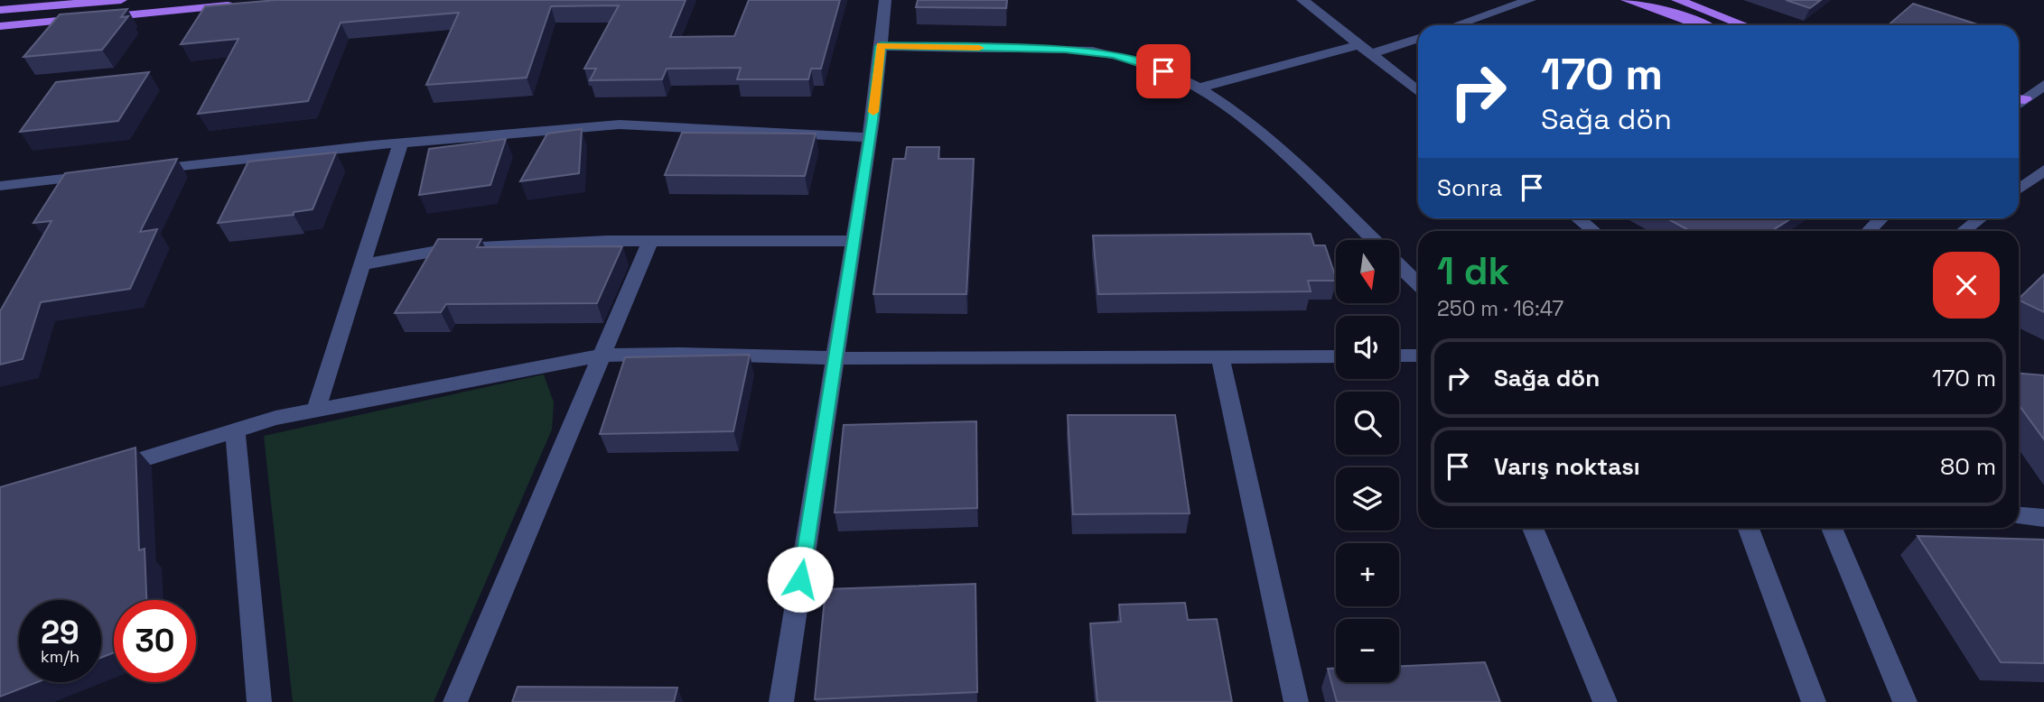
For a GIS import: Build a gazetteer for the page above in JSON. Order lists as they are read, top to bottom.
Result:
{
  "north": "bottom",
  "page": {
    "turn": ["170 m", "Sağa dön"],
    "then": "Sonra",
    "heading": ["1 dk", "250 m · 16:47"],
    "map_buttons": ["+", "−"],
    "list": [
      {
        "name": "Sağa dön",
        "value": "170 m"
      },
      {
        "name": "Varış noktası",
        "value": "80 m"
      }
    ],
    "speed": "29 km/h",
    "limit": "30"
  }
}
